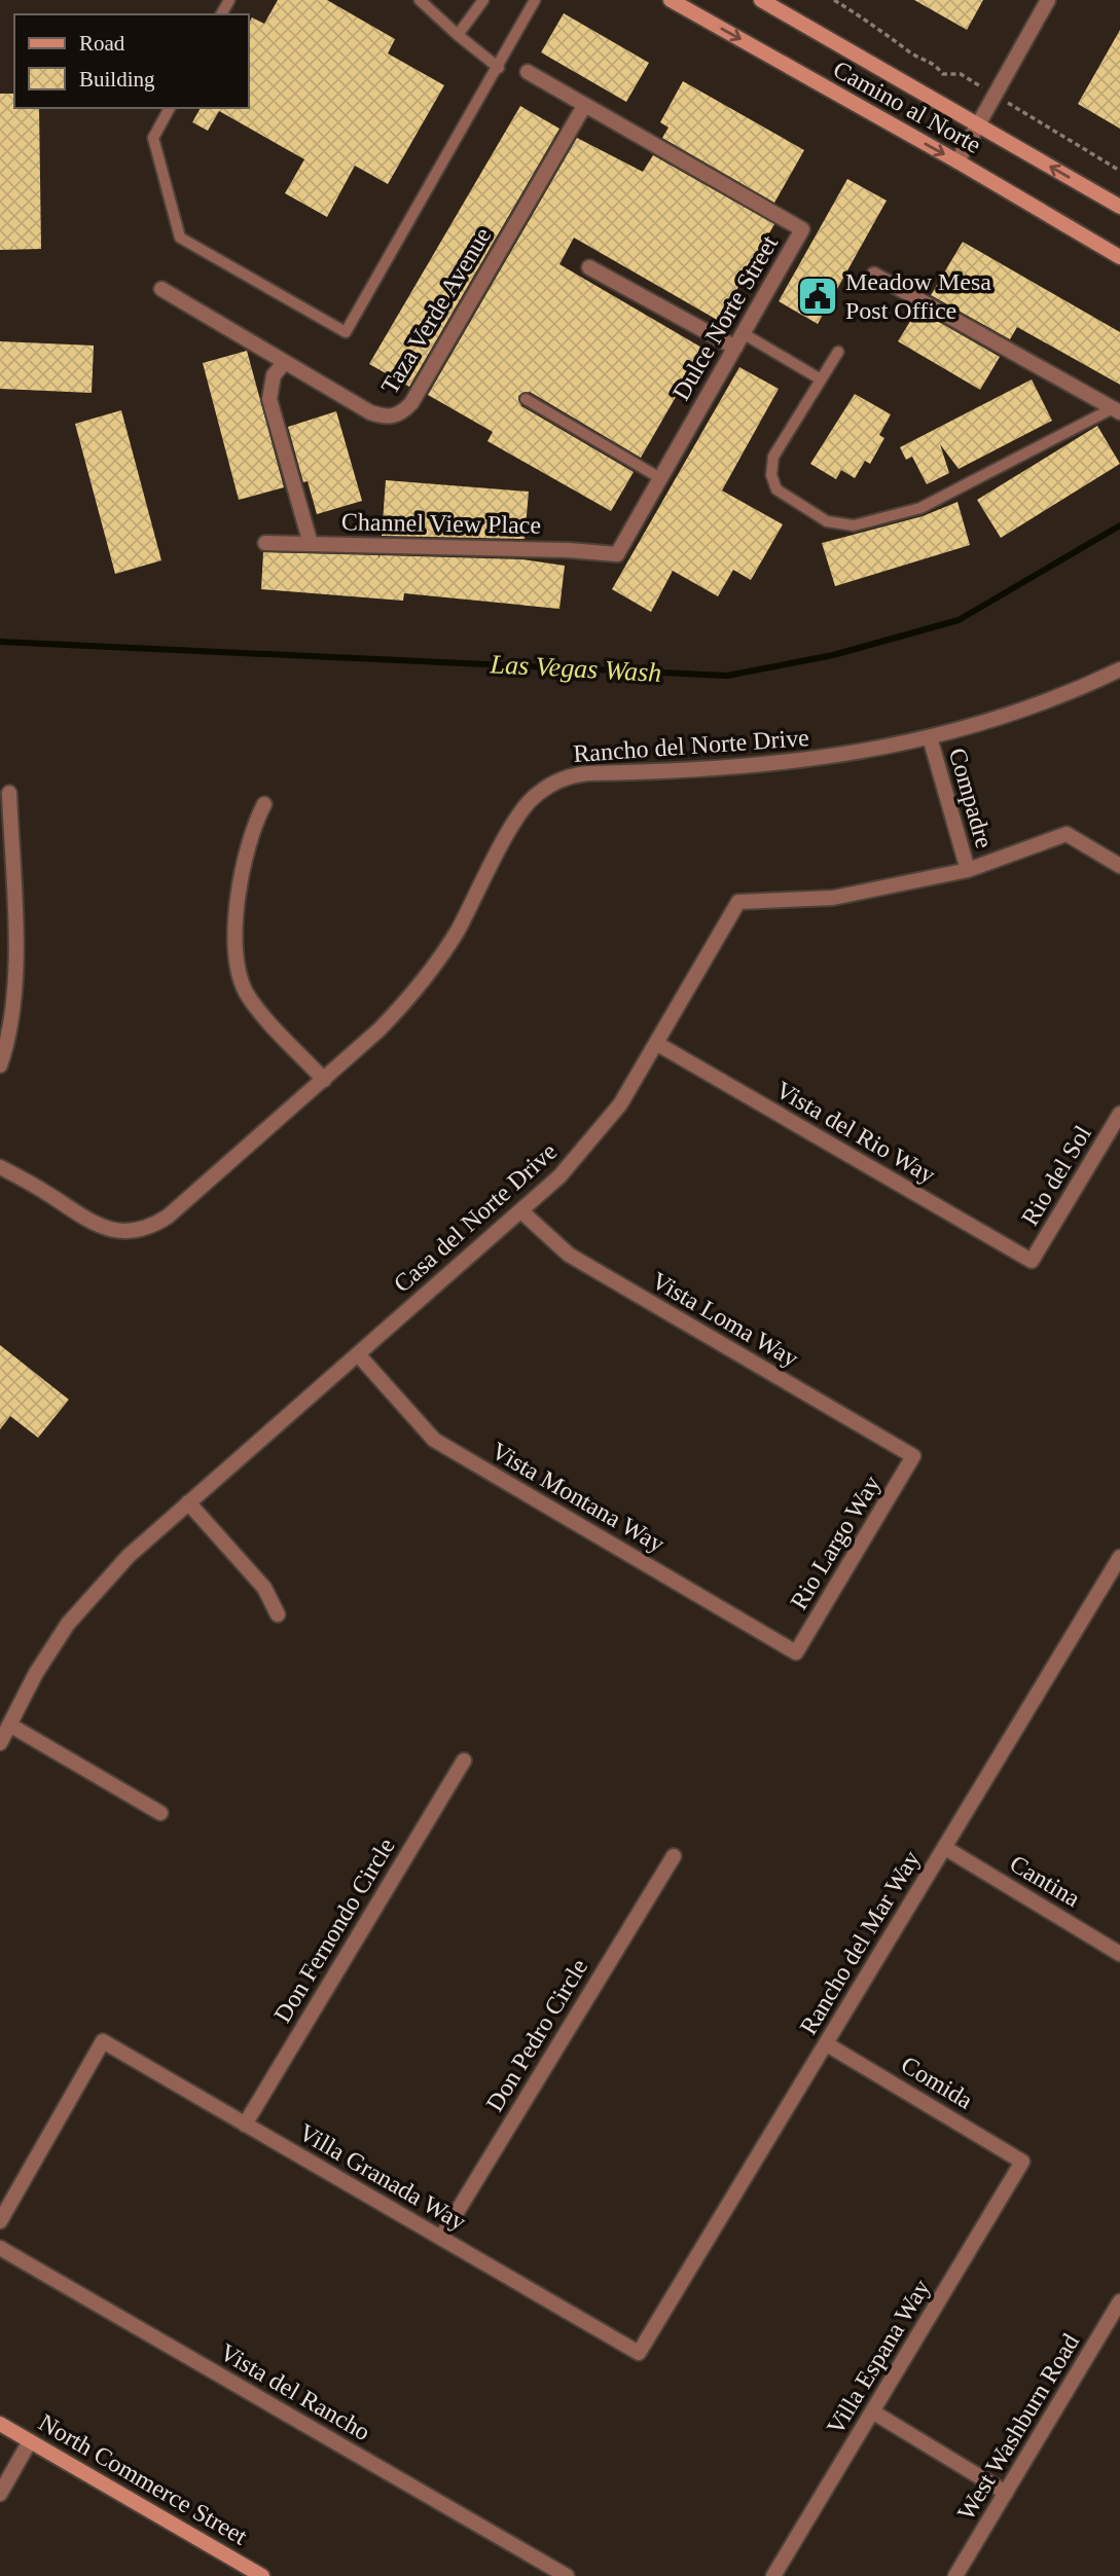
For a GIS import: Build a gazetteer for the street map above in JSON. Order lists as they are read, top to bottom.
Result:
{
  "streets": {
    "main road": ["Camino al Norte", "North Commerce Street"],
    "street": [
      "Taza Verde Avenue",
      "Dulce Norte Street",
      "Channel View Place",
      "Rancho del Norte Drive",
      "Compadre",
      "Vista del Rio Way",
      "Rio del Sol",
      "Casa del Norte Drive",
      "Vista Loma Way",
      "Vista Montana Way",
      "Rio Largo Way",
      "Cantina",
      "Don Fernondo Circle",
      "Rancho del Mar Way",
      "Don Pedro Circle",
      "Comida",
      "Villa Granada Way",
      "Villa Espana Way",
      "Vista del Rancho",
      "West Washburn Road"
    ]
  },
  "crossings": [
    ["Taza Verde Avenue", "Dulce Norte Street"],
    ["Dulce Norte Street", "Channel View Place"],
    ["Rancho del Norte Drive", "Compadre"],
    ["Compadre", "Casa del Norte Drive"],
    ["Vista del Rio Way", "Rio del Sol"],
    ["Vista del Rio Way", "Casa del Norte Drive"],
    ["Casa del Norte Drive", "Vista Loma Way"],
    ["Casa del Norte Drive", "Vista Montana Way"],
    ["Vista Loma Way", "Rio Largo Way"],
    ["Vista Montana Way", "Rio Largo Way"],
    ["Cantina", "Rancho del Mar Way"],
    ["Don Fernondo Circle", "Villa Granada Way"],
    ["Rancho del Mar Way", "Comida"],
    ["Rancho del Mar Way", "Villa Granada Way"],
    ["Don Pedro Circle", "Villa Granada Way"],
    ["Comida", "Villa Espana Way"]
  ],
  "water": ["Las Vegas Wash"],
  "places": {
    "public building": ["Meadow Mesa Post Office"]
  },
  "legend": ["Road", "Building"]
}
